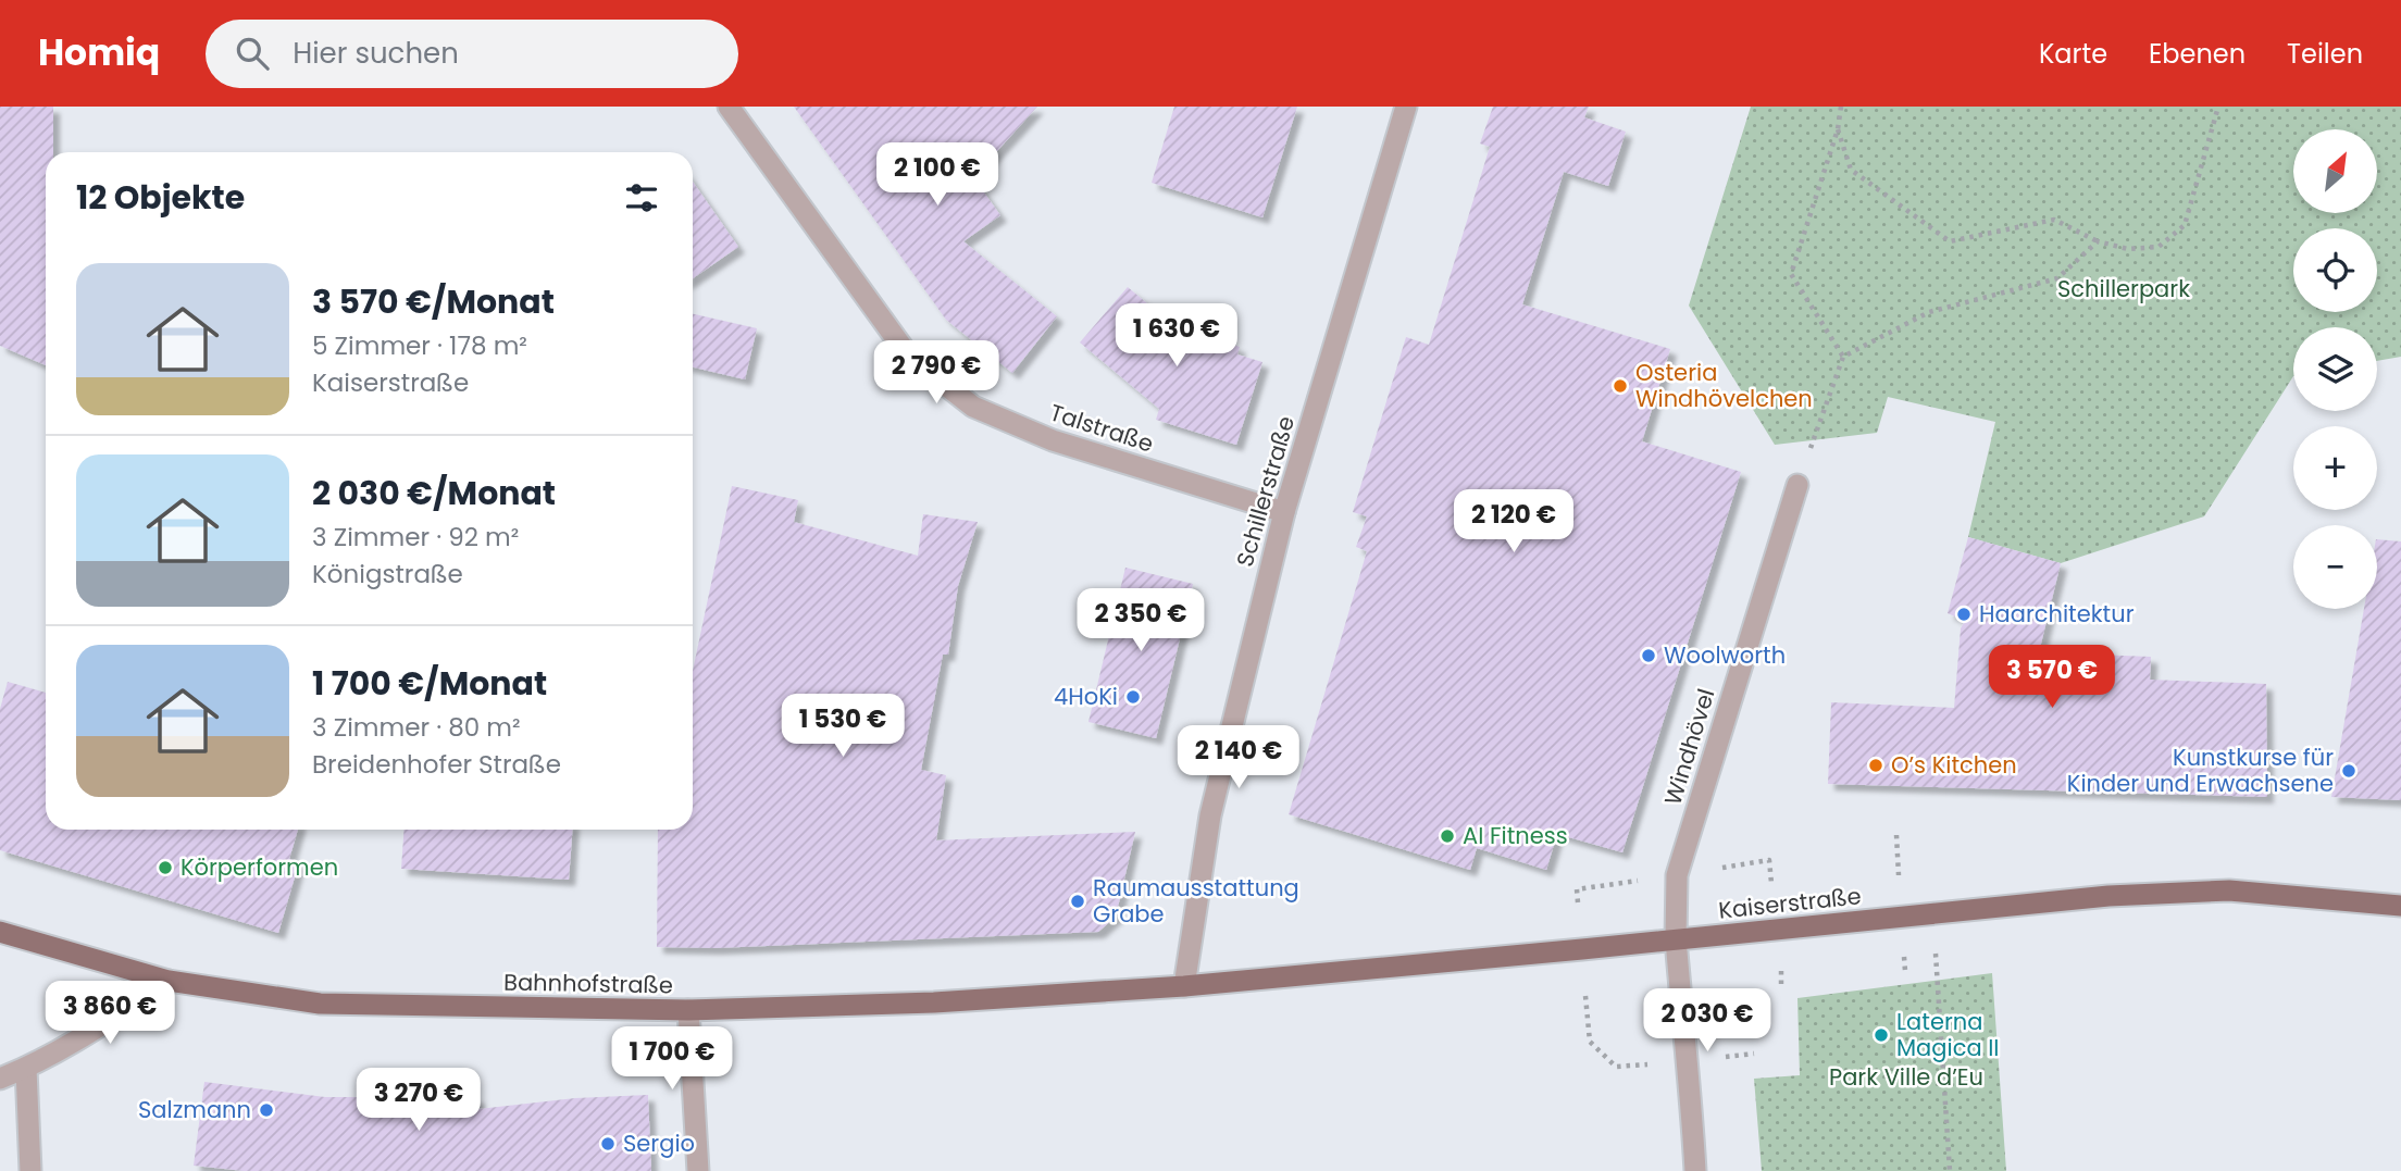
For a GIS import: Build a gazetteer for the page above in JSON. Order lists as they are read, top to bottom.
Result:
{
  "streets": {
    "main road": ["Kaiserstraße", "Bahnhofstraße"],
    "street": ["Talstraße", "Schillerstraße", "Windhövel"]
  },
  "crossings": [
    ["Talstraße", "Schillerstraße"],
    ["Schillerstraße", "Kaiserstraße"],
    ["Schillerstraße", "Bahnhofstraße"],
    ["Windhövel", "Kaiserstraße"],
    ["Kaiserstraße", "Bahnhofstraße"]
  ],
  "parks": ["Schillerpark", "Park Ville d’Eu"],
  "places": [
    "Osteria Windhövelchen",
    "Haarchitektur",
    "Woolworth",
    "4HoKi",
    "O’s Kitchen",
    "Kunstkurse für Kinder und Erwachsene",
    "AI Fitness",
    "Körperformen",
    "Raumausstattung Grabe",
    "Laterna Magica II",
    "Salzmann",
    "Sergio"
  ],
  "north": "top right",
  "page": {
    "header": "Homiq",
    "search": "Hier suchen",
    "nav": ["Karte", "Ebenen", "Teilen"],
    "map_buttons": ["+", "−"],
    "price": [
      "2 100 €",
      "1 630 €",
      "2 790 €",
      "2 120 €",
      "2 350 €",
      "3 570 €",
      "1 530 €",
      "2 140 €",
      "3 860 €",
      "2 030 €",
      "1 700 €",
      "3 270 €"
    ],
    "heading": "12 Objekte",
    "list": [
      {
        "name": "3 570 €/Monat",
        "note": "5 Zimmer · 178 m² · Kaiserstraße"
      },
      {
        "name": "2 030 €/Monat",
        "note": "3 Zimmer · 92 m² · Königstraße"
      },
      {
        "name": "1 700 €/Monat",
        "note": "3 Zimmer · 80 m² · Breidenhofer Straße"
      }
    ]
  }
}
